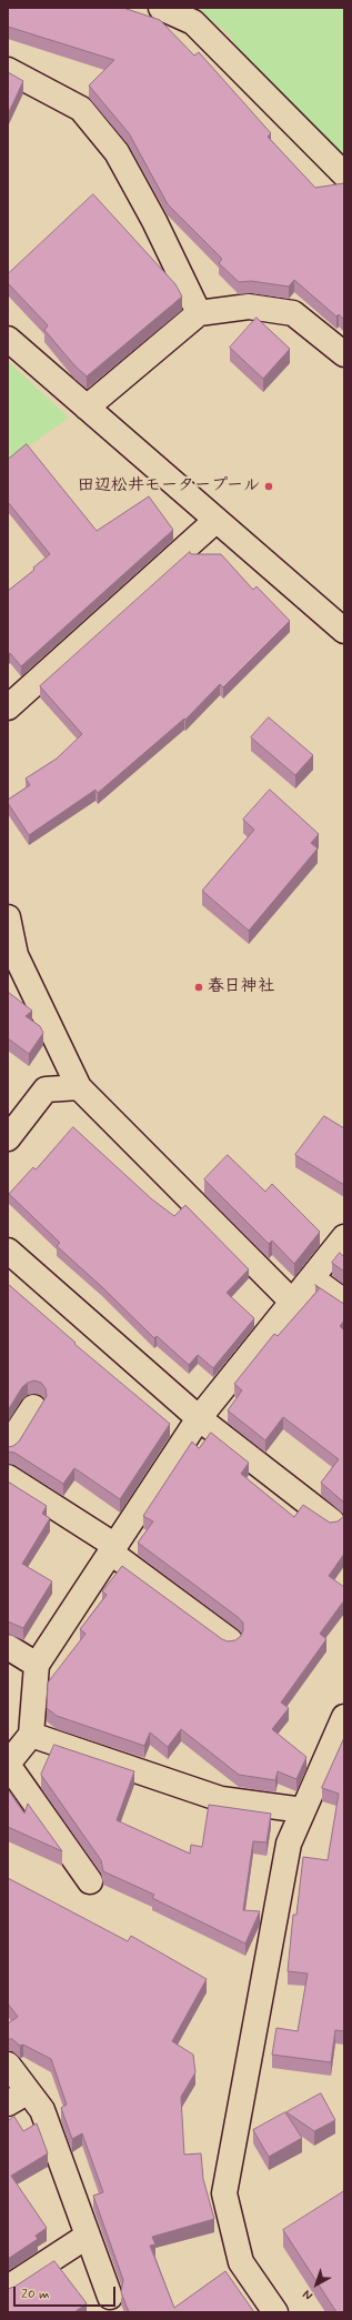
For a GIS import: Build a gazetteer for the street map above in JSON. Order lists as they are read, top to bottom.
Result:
{
  "places": ["田辺松井モータープール", "春日神社"],
  "scale_bar": "20 m",
  "north": "bottom left"
}
